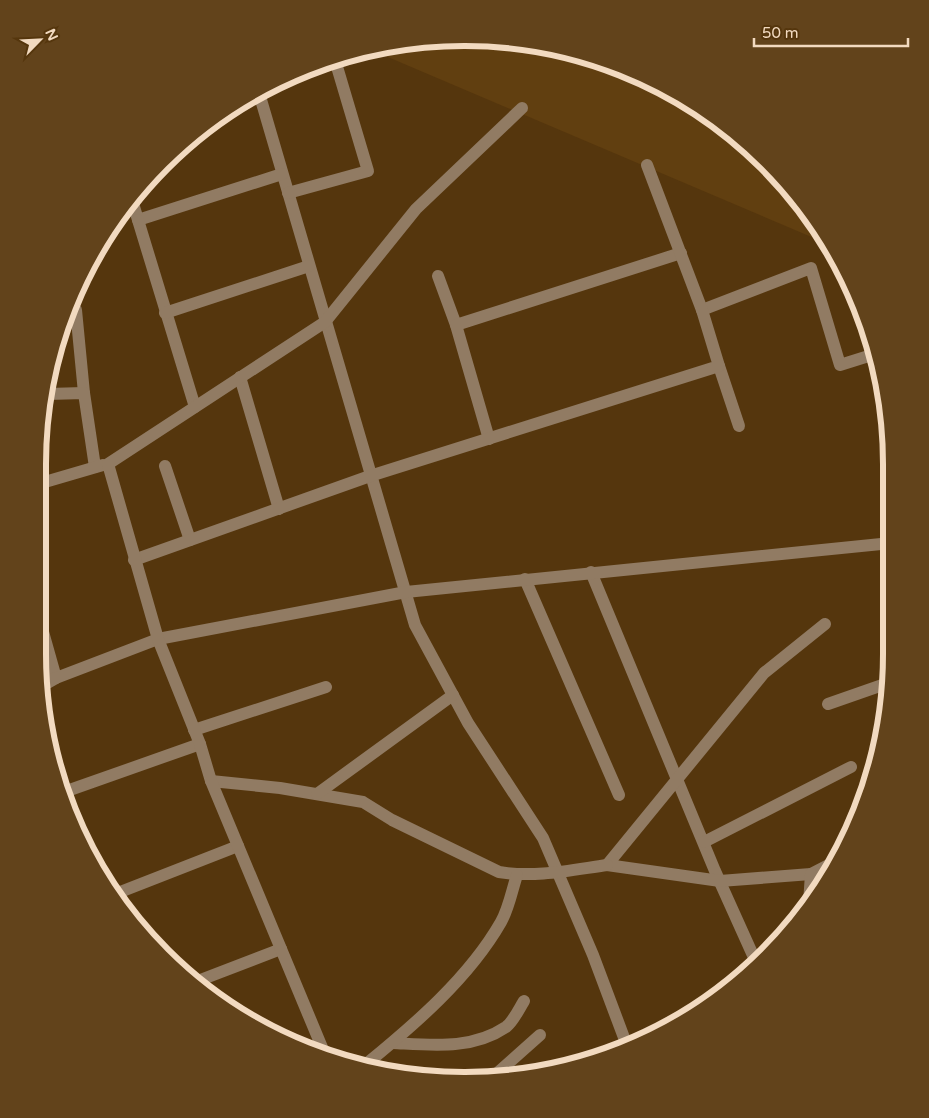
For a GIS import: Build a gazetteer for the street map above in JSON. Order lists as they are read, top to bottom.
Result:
{
  "scale_bar": "50 m",
  "north": "top right"
}
